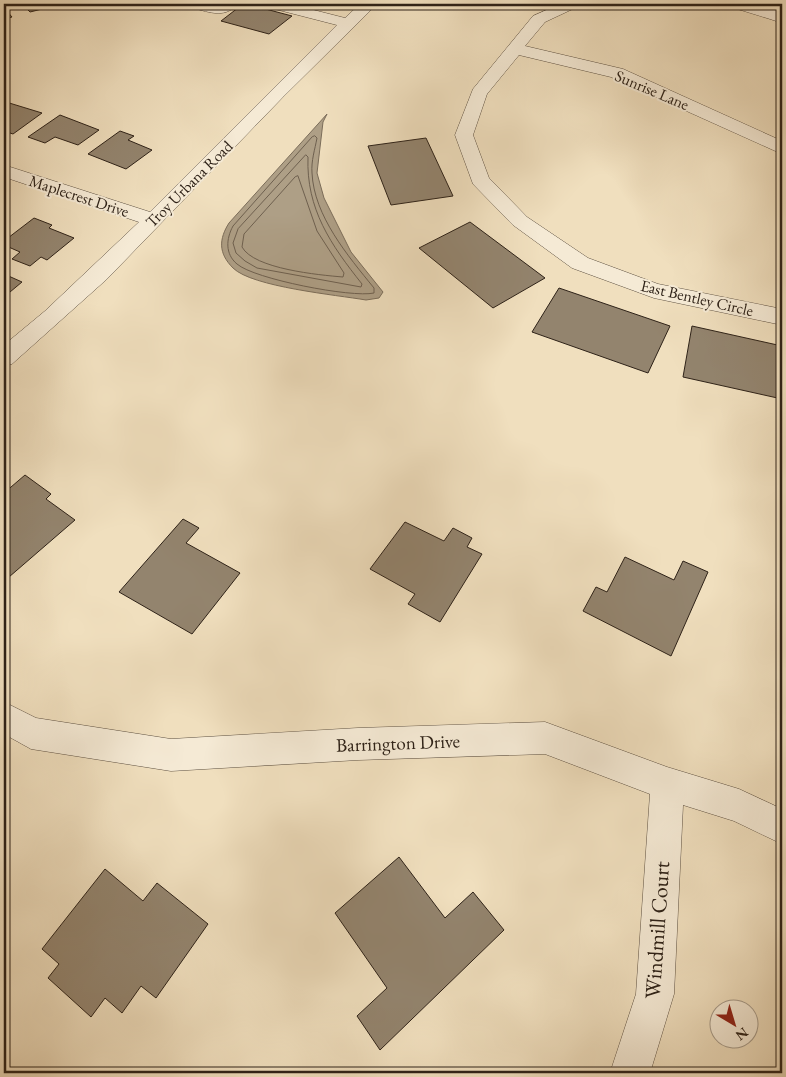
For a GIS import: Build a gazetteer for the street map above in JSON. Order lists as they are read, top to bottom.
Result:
{
  "streets": {
    "street": [
      "Sunrise Lane",
      "Troy Urbana Road",
      "Maplecrest Drive",
      "East Bentley Circle",
      "Barrington Drive",
      "Windmill Court"
    ]
  },
  "crossings": [
    ["Sunrise Lane", "East Bentley Circle"],
    ["Troy Urbana Road", "Maplecrest Drive"],
    ["Barrington Drive", "Windmill Court"]
  ],
  "north": "bottom right"
}
